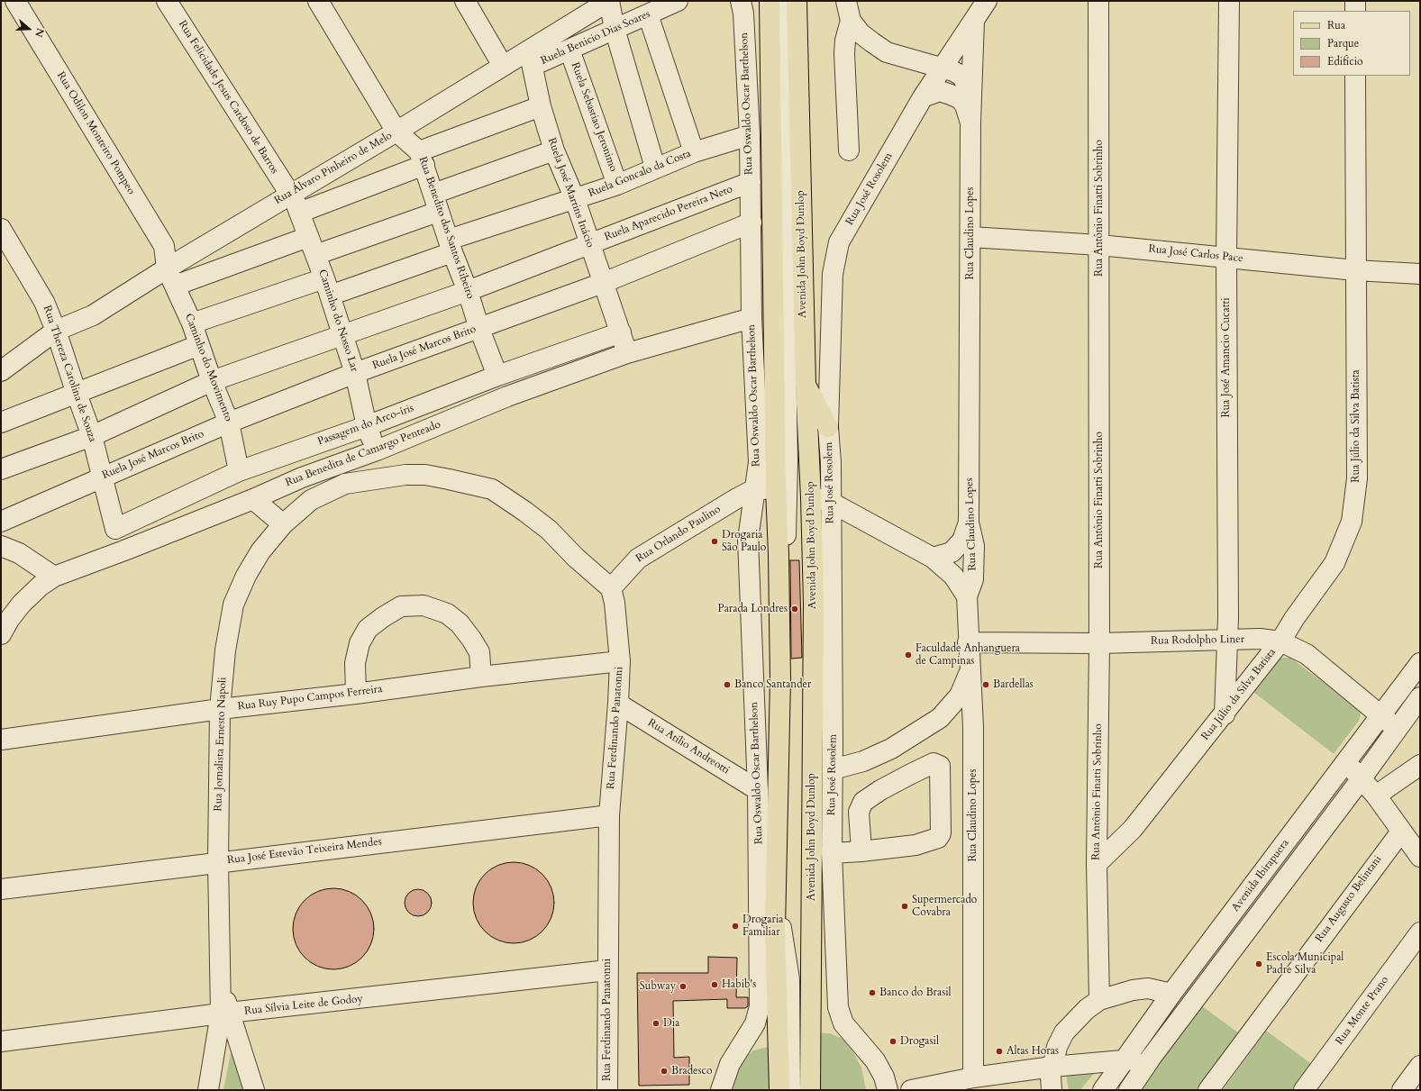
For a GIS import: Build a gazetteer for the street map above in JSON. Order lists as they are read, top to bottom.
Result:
{
  "streets": {
    "main road": ["Avenida John Boyd Dunlop"],
    "street": [
      "Ruela Benicio Dias Soares",
      "Rua Felicidade Jesus Cardoso de Barros",
      "Rua Oswaldo Oscar Barthelson",
      "Ruela Sebastiao Jeronimo",
      "Rua Odilon Monteiro Pompeo",
      "Rua Álvaro Pinheiro de Melo",
      "Ruela Goncalo da Costa",
      "Rua José Rosolem",
      "Ruela José Martins Inácio",
      "Rua Antônio Finatti Sobrinho",
      "Ruela Aparecido Pereira Neto",
      "Rua Benedito dos Santos Ribeiro",
      "Rua Claudino Lopes",
      "Rua José Carlos Pace",
      "Caminho do Nosso Lar",
      "Ruela José Marcos Brito",
      "Rua José Amancio Cucatti",
      "Caminho do Movimento",
      "Rua Thereza Carolina de Souza",
      "Passagem do Arco-íris",
      "Rua Júlio da Silva Batista",
      "Rua Benedita de Camargo Penteado",
      "Rua Orlando Paulino",
      "Rua Rodolpho Liner",
      "Rua Ruy Pupo Campos Ferreira",
      "Rua Ferdinando Panatonni",
      "Rua Jornalista Ernesto Napoli",
      "Rua Atílio Andreotti",
      "Rua José Estevão Teixeira Mendes",
      "Avenida Ibirapuera",
      "Rua Augusto Belintani",
      "Rua Sílvia Leite de Godoy",
      "Rua Monte Prano"
    ]
  },
  "crossings": [
    ["Ruela Benicio Dias Soares", "Ruela Sebastiao Jeronimo"],
    ["Ruela Benicio Dias Soares", "Rua Álvaro Pinheiro de Melo"],
    ["Ruela Benicio Dias Soares", "Ruela José Martins Inácio"],
    ["Rua Felicidade Jesus Cardoso de Barros", "Rua Álvaro Pinheiro de Melo"],
    ["Rua Felicidade Jesus Cardoso de Barros", "Caminho do Nosso Lar"],
    ["Rua Oswaldo Oscar Barthelson", "Ruela Goncalo da Costa"],
    ["Rua Oswaldo Oscar Barthelson", "Ruela Aparecido Pereira Neto"],
    ["Rua Oswaldo Oscar Barthelson", "Ruela José Marcos Brito"],
    ["Rua Oswaldo Oscar Barthelson", "Rua Benedita de Camargo Penteado"],
    ["Rua Oswaldo Oscar Barthelson", "Rua Orlando Paulino"],
    ["Rua Oswaldo Oscar Barthelson", "Rua Atílio Andreotti"],
    ["Ruela Sebastiao Jeronimo", "Ruela Goncalo da Costa"],
    ["Rua Odilon Monteiro Pompeo", "Rua Álvaro Pinheiro de Melo"],
    ["Rua Odilon Monteiro Pompeo", "Caminho do Movimento"],
    ["Rua Álvaro Pinheiro de Melo", "Ruela José Martins Inácio"],
    ["Rua Álvaro Pinheiro de Melo", "Rua Benedito dos Santos Ribeiro"],
    ["Rua Álvaro Pinheiro de Melo", "Caminho do Nosso Lar"],
    ["Rua Álvaro Pinheiro de Melo", "Caminho do Movimento"],
    ["Rua Álvaro Pinheiro de Melo", "Rua Thereza Carolina de Souza"],
    ["Ruela Goncalo da Costa", "Ruela José Martins Inácio"],
    ["Ruela Goncalo da Costa", "Rua Benedito dos Santos Ribeiro"],
    ["Ruela Goncalo da Costa", "Caminho do Nosso Lar"],
    ["Ruela Goncalo da Costa", "Caminho do Movimento"],
    ["Rua José Rosolem", "Rua Claudino Lopes"],
    ["Ruela José Martins Inácio", "Ruela Aparecido Pereira Neto"],
    ["Ruela José Martins Inácio", "Ruela José Marcos Brito"],
    ["Ruela José Martins Inácio", "Passagem do Arco-íris"],
    ["Ruela José Martins Inácio", "Rua Benedita de Camargo Penteado"],
    ["Rua Antônio Finatti Sobrinho", "Rua José Carlos Pace"],
    ["Rua Antônio Finatti Sobrinho", "Rua Júlio da Silva Batista"],
    ["Rua Antônio Finatti Sobrinho", "Rua Rodolpho Liner"],
    ["Ruela Aparecido Pereira Neto", "Rua Benedito dos Santos Ribeiro"],
    ["Ruela Aparecido Pereira Neto", "Caminho do Nosso Lar"],
    ["Ruela Aparecido Pereira Neto", "Caminho do Movimento"],
    ["Ruela Aparecido Pereira Neto", "Rua Thereza Carolina de Souza"],
    ["Rua Benedito dos Santos Ribeiro", "Ruela José Marcos Brito"],
    ["Rua Benedito dos Santos Ribeiro", "Passagem do Arco-íris"],
    ["Rua Claudino Lopes", "Rua José Carlos Pace"],
    ["Rua Claudino Lopes", "Rua Rodolpho Liner"],
    ["Rua José Carlos Pace", "Rua José Amancio Cucatti"],
    ["Rua José Carlos Pace", "Rua Júlio da Silva Batista"],
    ["Caminho do Nosso Lar", "Ruela José Marcos Brito"],
    ["Caminho do Nosso Lar", "Passagem do Arco-íris"],
    ["Caminho do Nosso Lar", "Rua Benedita de Camargo Penteado"],
    ["Ruela José Marcos Brito", "Caminho do Movimento"],
    ["Ruela José Marcos Brito", "Rua Thereza Carolina de Souza"],
    ["Rua José Amancio Cucatti", "Rua Júlio da Silva Batista"],
    ["Rua José Amancio Cucatti", "Rua Rodolpho Liner"],
    ["Caminho do Movimento", "Passagem do Arco-íris"],
    ["Rua Thereza Carolina de Souza", "Passagem do Arco-íris"],
    ["Rua Júlio da Silva Batista", "Rua Rodolpho Liner"],
    ["Rua Orlando Paulino", "Rua Ferdinando Panatonni"],
    ["Rua Orlando Paulino", "Rua Jornalista Ernesto Napoli"],
    ["Rua Rodolpho Liner", "Avenida Ibirapuera"],
    ["Rua Ruy Pupo Campos Ferreira", "Rua Ferdinando Panatonni"],
    ["Rua Ruy Pupo Campos Ferreira", "Rua Jornalista Ernesto Napoli"],
    ["Rua Ferdinando Panatonni", "Rua Jornalista Ernesto Napoli"],
    ["Rua Ferdinando Panatonni", "Rua Atílio Andreotti"],
    ["Rua Ferdinando Panatonni", "Rua José Estevão Teixeira Mendes"],
    ["Rua Ferdinando Panatonni", "Rua Sílvia Leite de Godoy"],
    ["Rua Jornalista Ernesto Napoli", "Rua José Estevão Teixeira Mendes"],
    ["Rua Jornalista Ernesto Napoli", "Rua Sílvia Leite de Godoy"]
  ],
  "places": [
    "Drogaria São Paulo",
    "Parada Londres",
    "Faculdade Anhanguera de Campinas",
    "Banco Santander",
    "Bardellas",
    "Supermercado Covabra",
    "Drogaria Familiar",
    "Escola Municipal Padre Silva",
    "Habib's",
    "Subway",
    "Banco do Brasil",
    "Dia",
    "Drogasil",
    "Altas Horas",
    "Bradesco"
  ],
  "legend": ["Rua", "Parque", "Edifício"],
  "north": "right"
}
